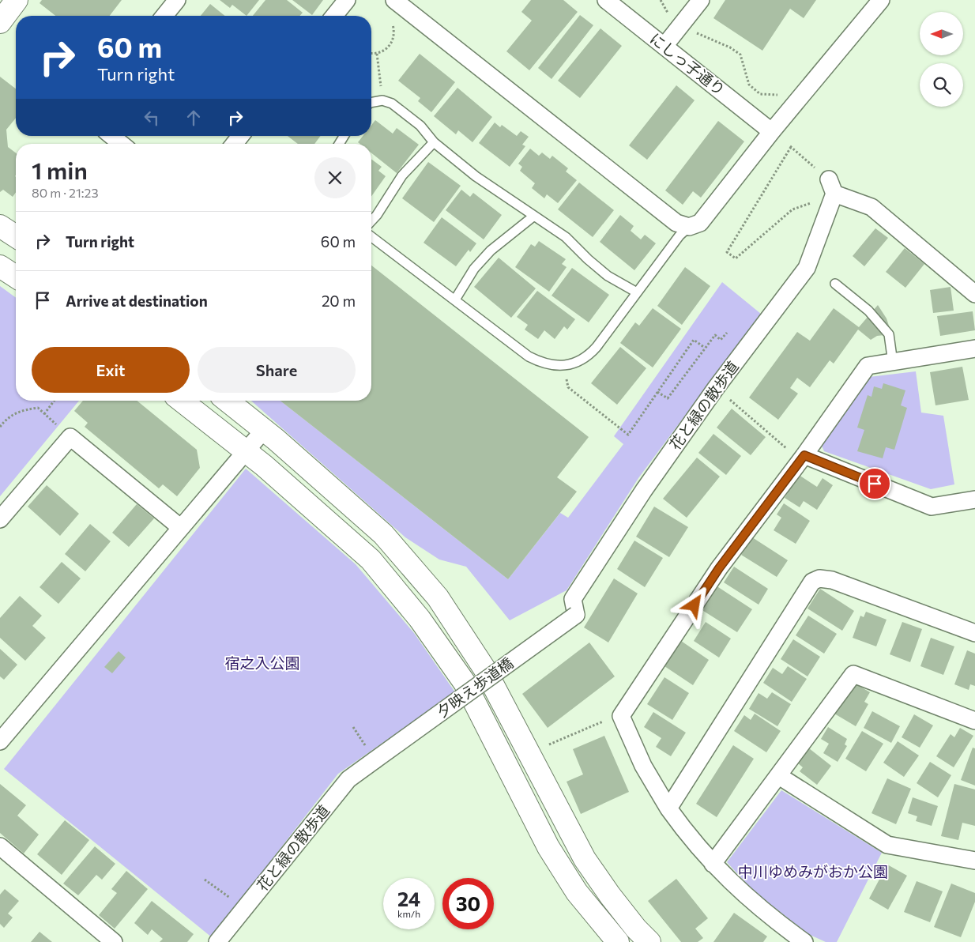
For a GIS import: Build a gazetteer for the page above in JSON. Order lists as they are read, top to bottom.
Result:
{
  "streets": {
    "street": ["にしっ子通り", "花と緑の散歩道", "夕映え歩道橋"]
  },
  "crossings": [
    ["花と緑の散歩道", "夕映え歩道橋"]
  ],
  "parks": ["宿之入公園", "中川ゆめみがおか公園"],
  "north": "left",
  "page": {
    "turn": ["60 m", "Turn right"],
    "heading": ["1 min", "80 m · 21:23"],
    "list": [
      {
        "name": "Turn right",
        "value": "60 m"
      },
      {
        "name": "Arrive at destination",
        "value": "20 m"
      }
    ],
    "buttons": ["Exit", "Share"],
    "speed": "24 km/h",
    "limit": "30"
  }
}
